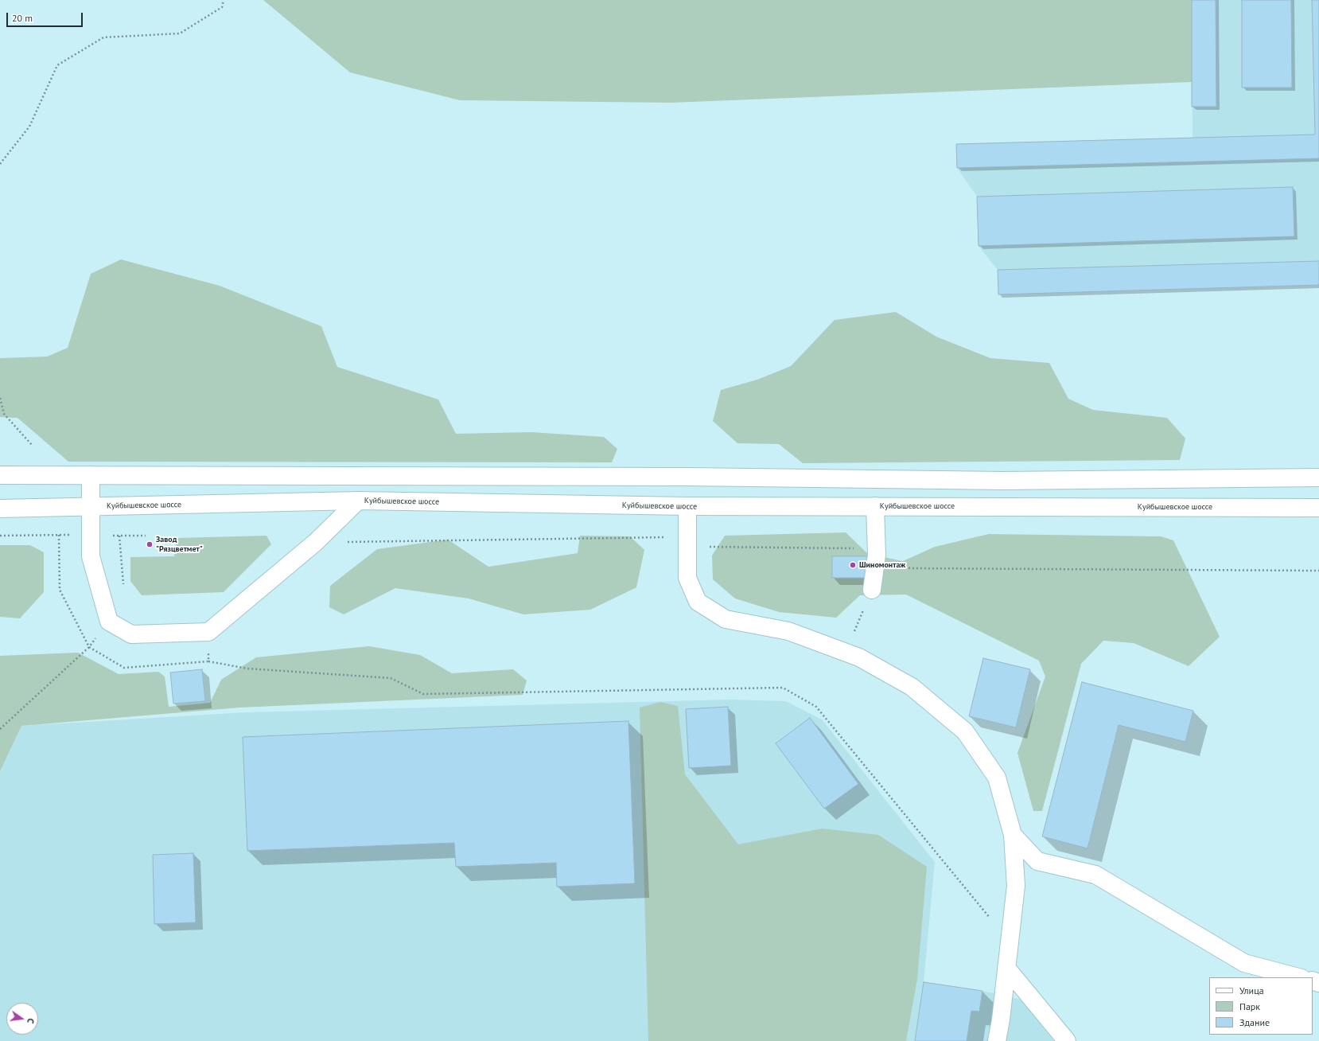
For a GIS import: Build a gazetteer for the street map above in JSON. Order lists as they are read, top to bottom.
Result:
{
  "streets": {
    "main road": ["Куйбышевское шоссе"]
  },
  "places": ["Завод \"Рязцветмет\"", "Шиномонтаж"],
  "legend": ["Улица", "Парк", "Здание"],
  "scale_bar": "20 m",
  "north": "right"
}
